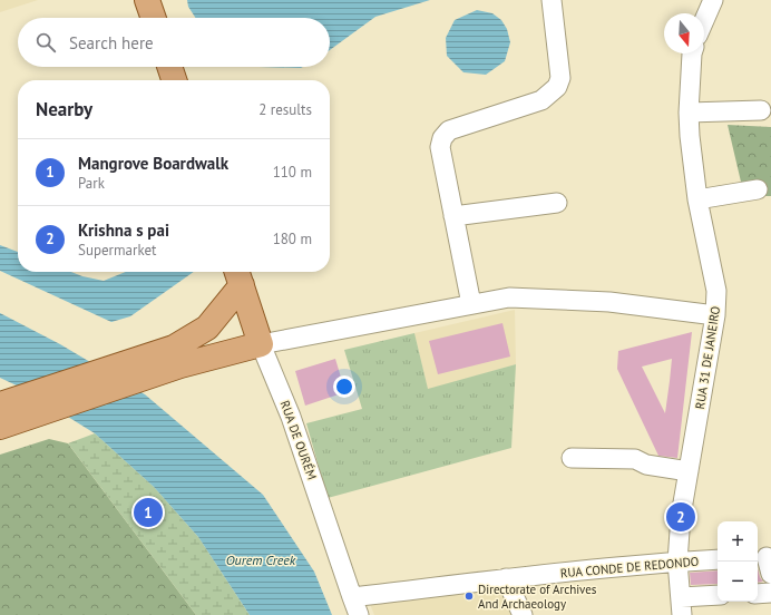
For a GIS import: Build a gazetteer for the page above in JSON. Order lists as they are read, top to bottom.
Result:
{
  "streets": {
    "main road": ["RUA DE OURÉM"],
    "street": ["RUA 31 DE JANEIRO", "RUA CONDE DE REDONDO"]
  },
  "crossings": [
    ["RUA 31 DE JANEIRO", "RUA CONDE DE REDONDO"],
    ["RUA DE OURÉM", "RUA CONDE DE REDONDO"]
  ],
  "water": ["Ourem Creek"],
  "places": ["Directorate of Archives And Archaeology"],
  "north": "bottom",
  "page": {
    "search": "Search here",
    "heading": ["Nearby", "2 results"],
    "list": [
      {
        "mark": "1",
        "name": "Mangrove Boardwalk",
        "note": "Park",
        "value": "110 m"
      },
      {
        "mark": "2",
        "name": "Krishna s pai",
        "note": "Supermarket",
        "value": "180 m"
      }
    ],
    "pins": ["1", "2"],
    "map_buttons": ["+", "−"]
  }
}
